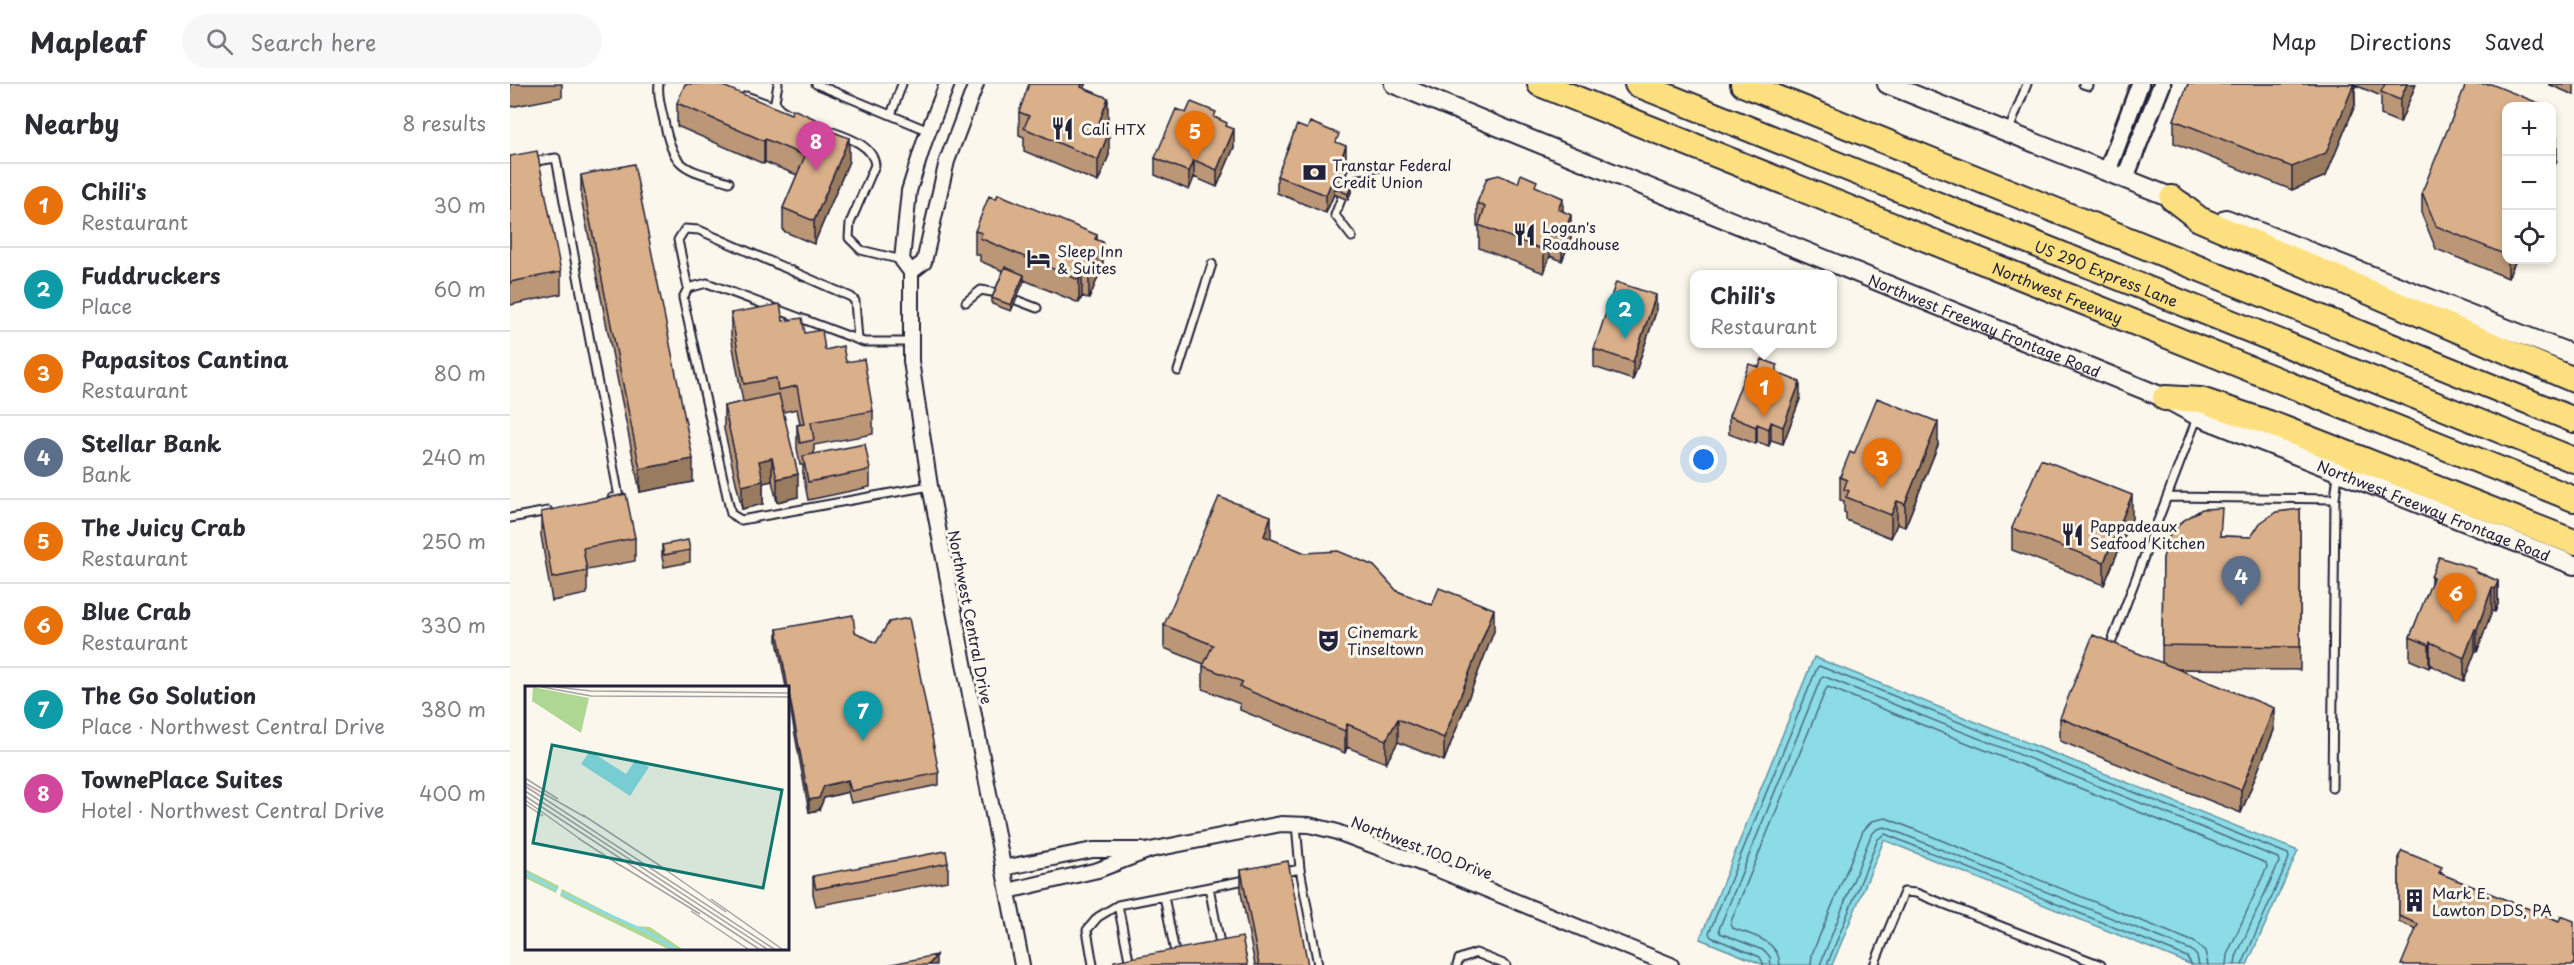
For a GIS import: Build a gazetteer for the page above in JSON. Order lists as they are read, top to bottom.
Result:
{
  "streets": {
    "highway": ["US 290 Express Lane", "Northwest Freeway"],
    "main road": ["Northwest Freeway Frontage Road"],
    "street": ["Northwest Central Drive", "Northwest 100 Drive"]
  },
  "crossings": [
    ["Northwest Central Drive", "Northwest 100 Drive"]
  ],
  "places": {
    "restaurant": ["Cali HTX", "Logan's Roadhouse", "Pappadeaux Seafood Kitchen"],
    "bank": ["Transtar Federal Credit Union"],
    "hotel": ["Sleep Inn & Suites"],
    "theatre": ["Cinemark Tinseltown"],
    "building": ["Mark E. Lawton DDS, PA"]
  },
  "page": {
    "header": "Mapleaf",
    "search": "Search here",
    "nav": ["Map", "Directions", "Saved"],
    "heading": ["Nearby", "8 results"],
    "map_buttons": ["+", "−"],
    "pins": [
      "5",
      "8",
      "2",
      "1",
      "3",
      "4",
      "6",
      "7"
    ],
    "list": [
      {
        "mark": "1",
        "name": "Chili's",
        "note": "Restaurant",
        "value": "30 m"
      },
      {
        "mark": "2",
        "name": "Fuddruckers",
        "note": "Place",
        "value": "60 m"
      },
      {
        "mark": "3",
        "name": "Papasitos Cantina",
        "note": "Restaurant",
        "value": "80 m"
      },
      {
        "mark": "4",
        "name": "Stellar Bank",
        "note": "Bank",
        "value": "240 m"
      },
      {
        "mark": "5",
        "name": "The Juicy Crab",
        "note": "Restaurant",
        "value": "250 m"
      },
      {
        "mark": "6",
        "name": "Blue Crab",
        "note": "Restaurant",
        "value": "330 m"
      },
      {
        "mark": "7",
        "name": "The Go Solution",
        "note": "Place · Northwest Central Drive",
        "value": "380 m"
      },
      {
        "mark": "8",
        "name": "TownePlace Suites",
        "note": "Hotel · Northwest Central Drive",
        "value": "400 m"
      }
    ],
    "popup": ["Chili's", "Restaurant"]
  }
}
